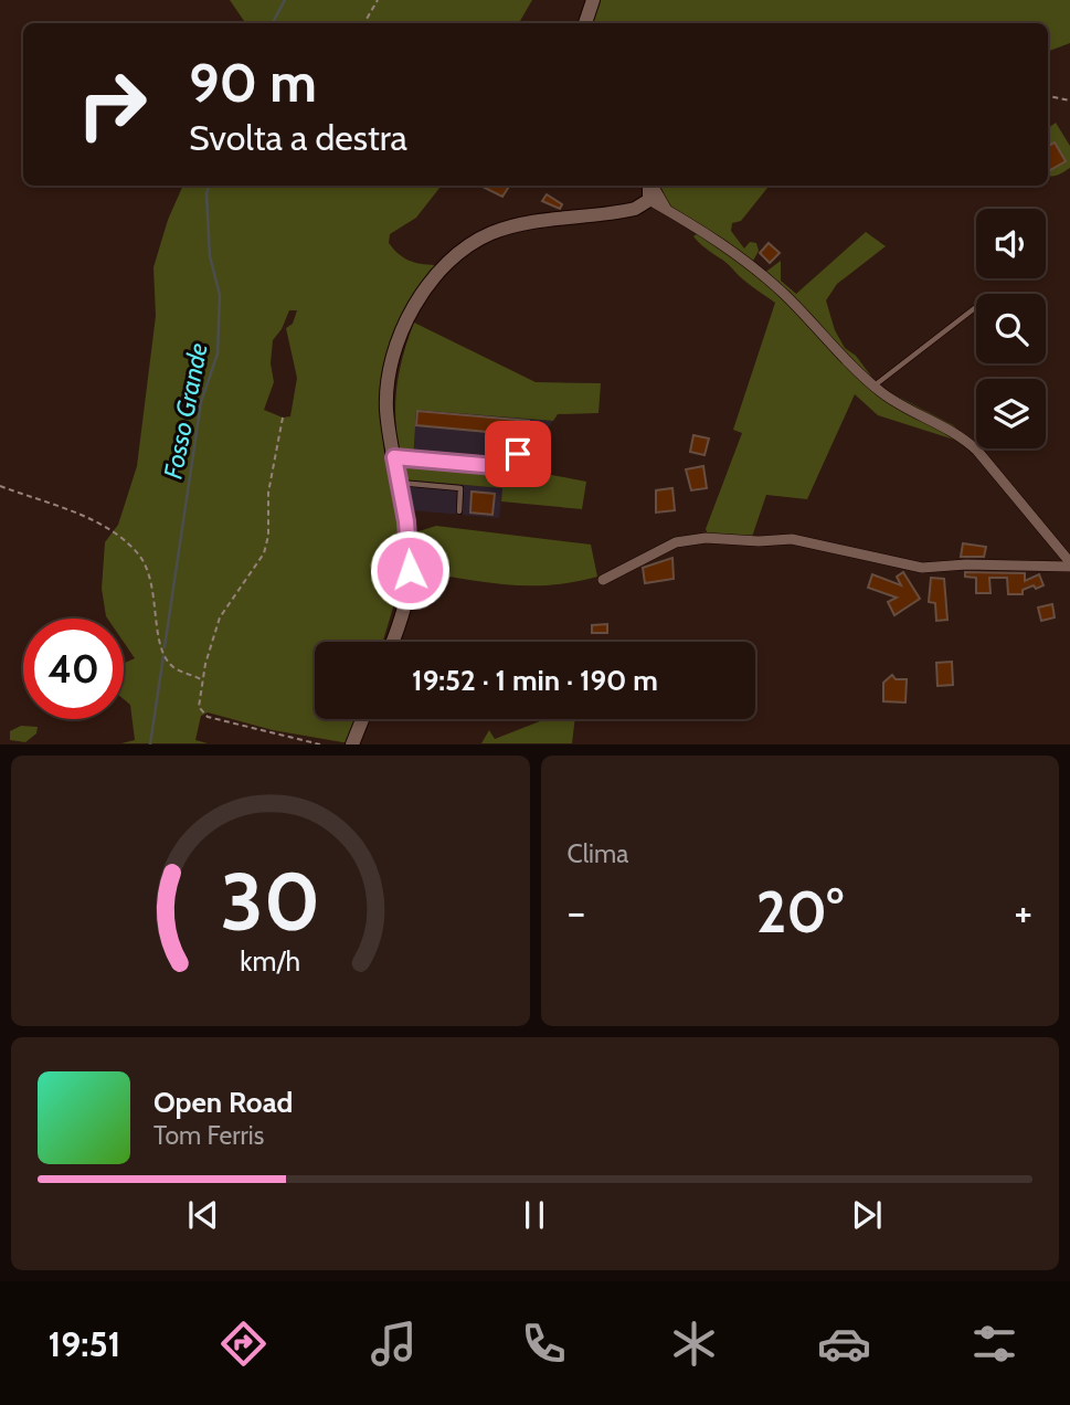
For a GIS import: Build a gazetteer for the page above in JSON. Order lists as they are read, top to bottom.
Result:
{
  "water": ["Fosso Grande"],
  "page": {
    "turn": ["90 m", "Svolta a destra"],
    "limit": "40",
    "trip": "19:52 · 1 min · 190 m",
    "tile": "Clima",
    "heat": ["−", "20°", "+"],
    "song": ["Open Road", "Tom Ferris"],
    "tabs": "19:51",
    "gauge": ["30", "km/h"]
  }
}
